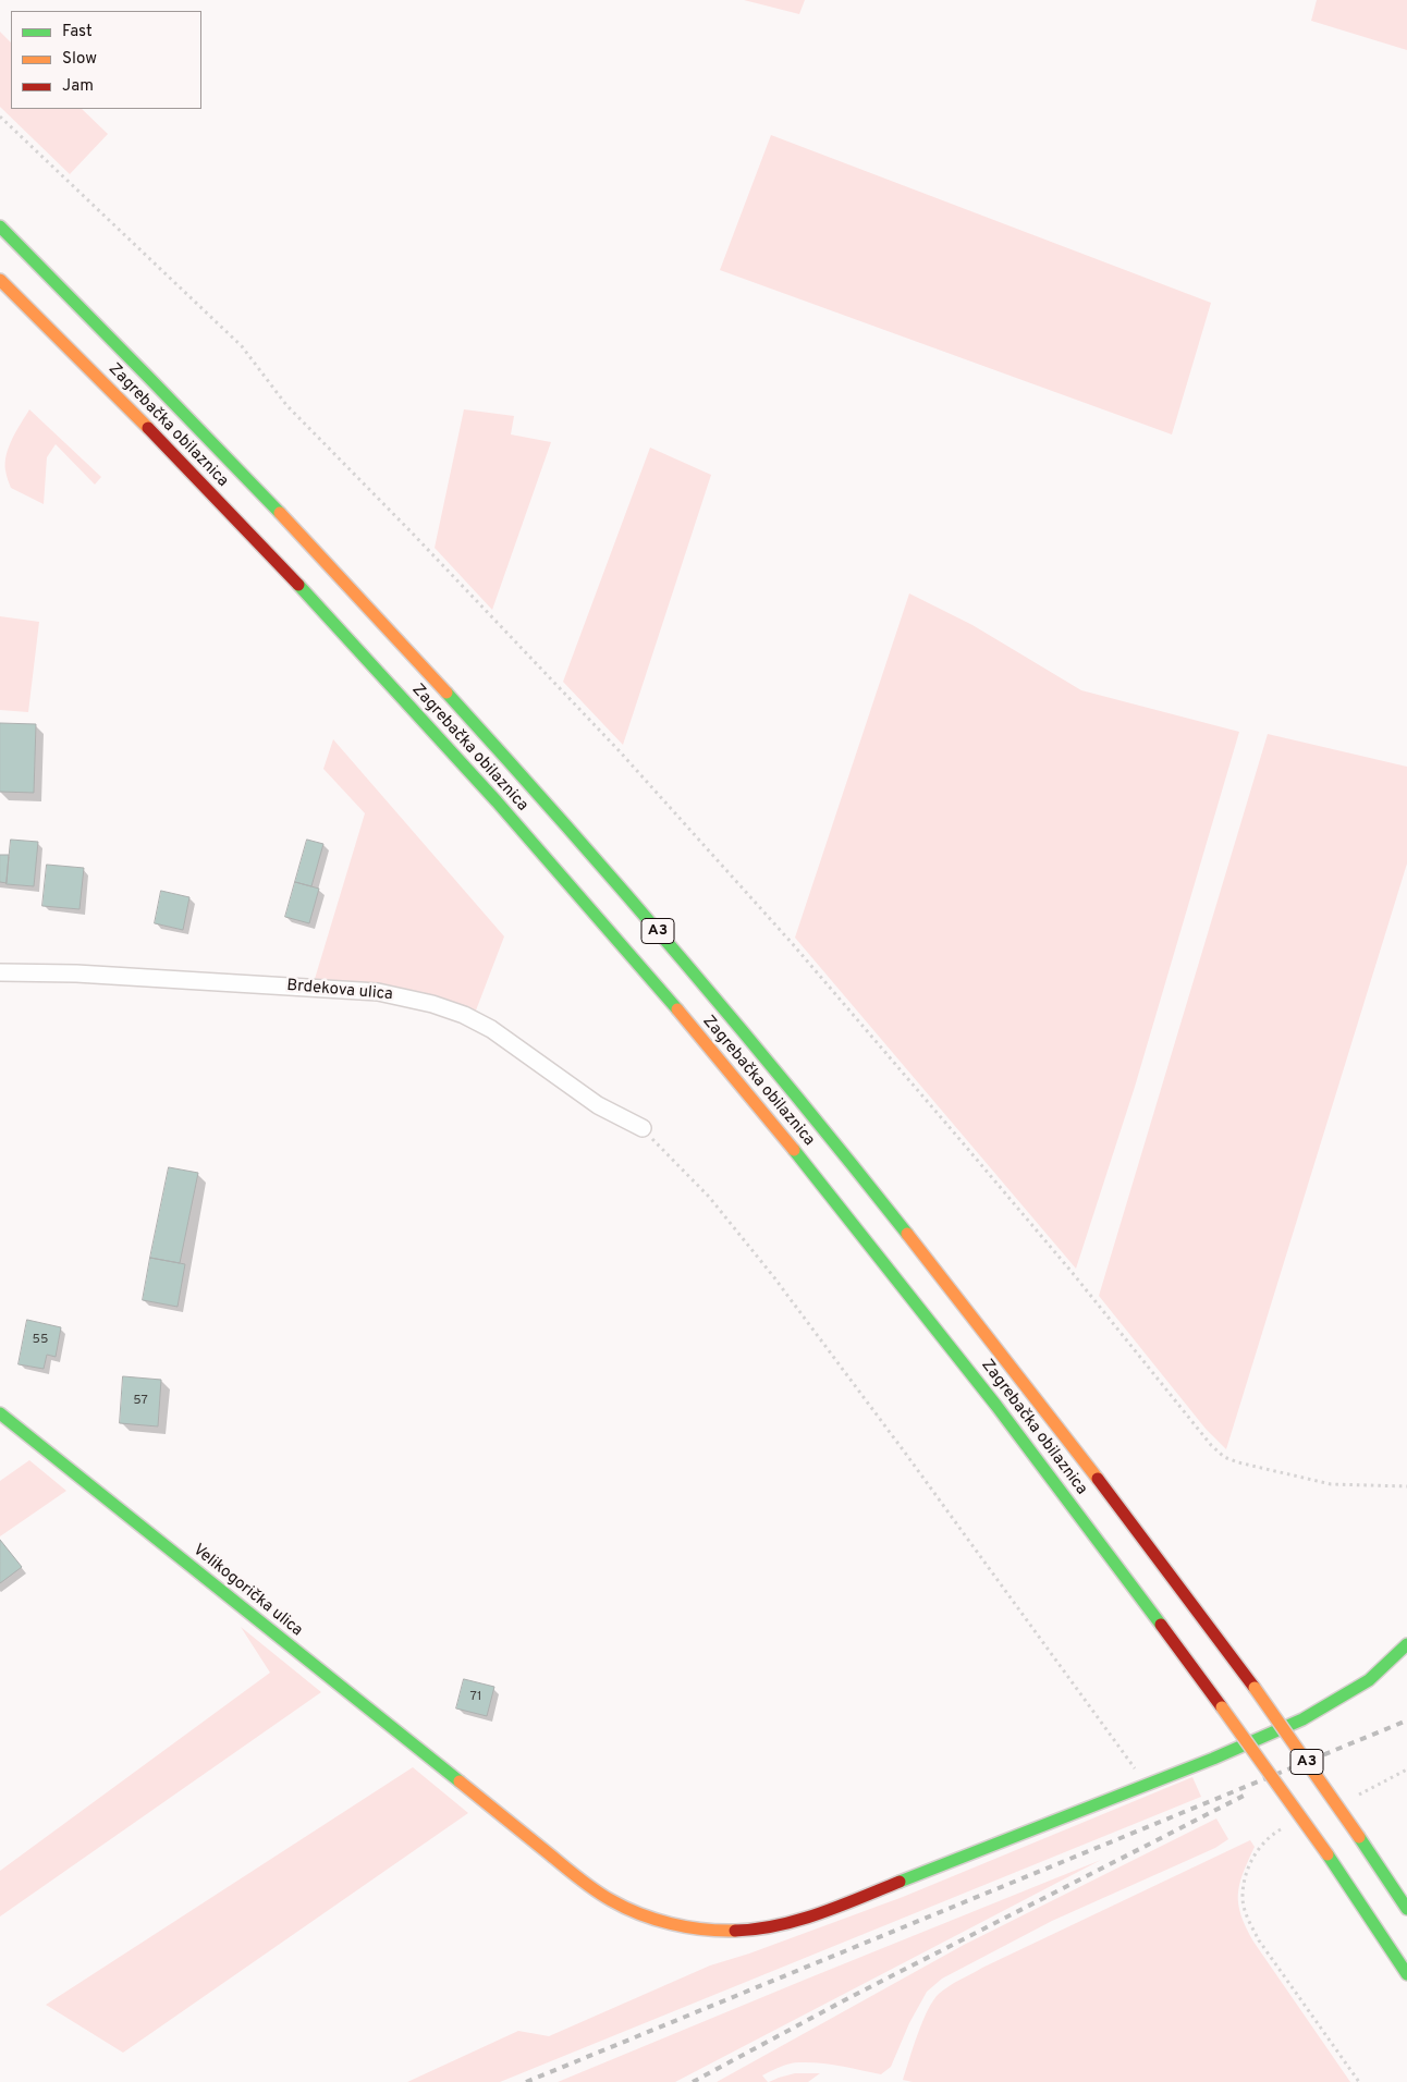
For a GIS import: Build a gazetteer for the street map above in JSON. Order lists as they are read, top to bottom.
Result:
{
  "streets": {
    "main road": ["Zagrebačka obilaznica", "A3", "Velikogorička ulica"],
    "street": ["Brdekova ulica"]
  },
  "house_numbers": ["55", "57", "71"],
  "legend": ["Fast", "Slow", "Jam"]
}
